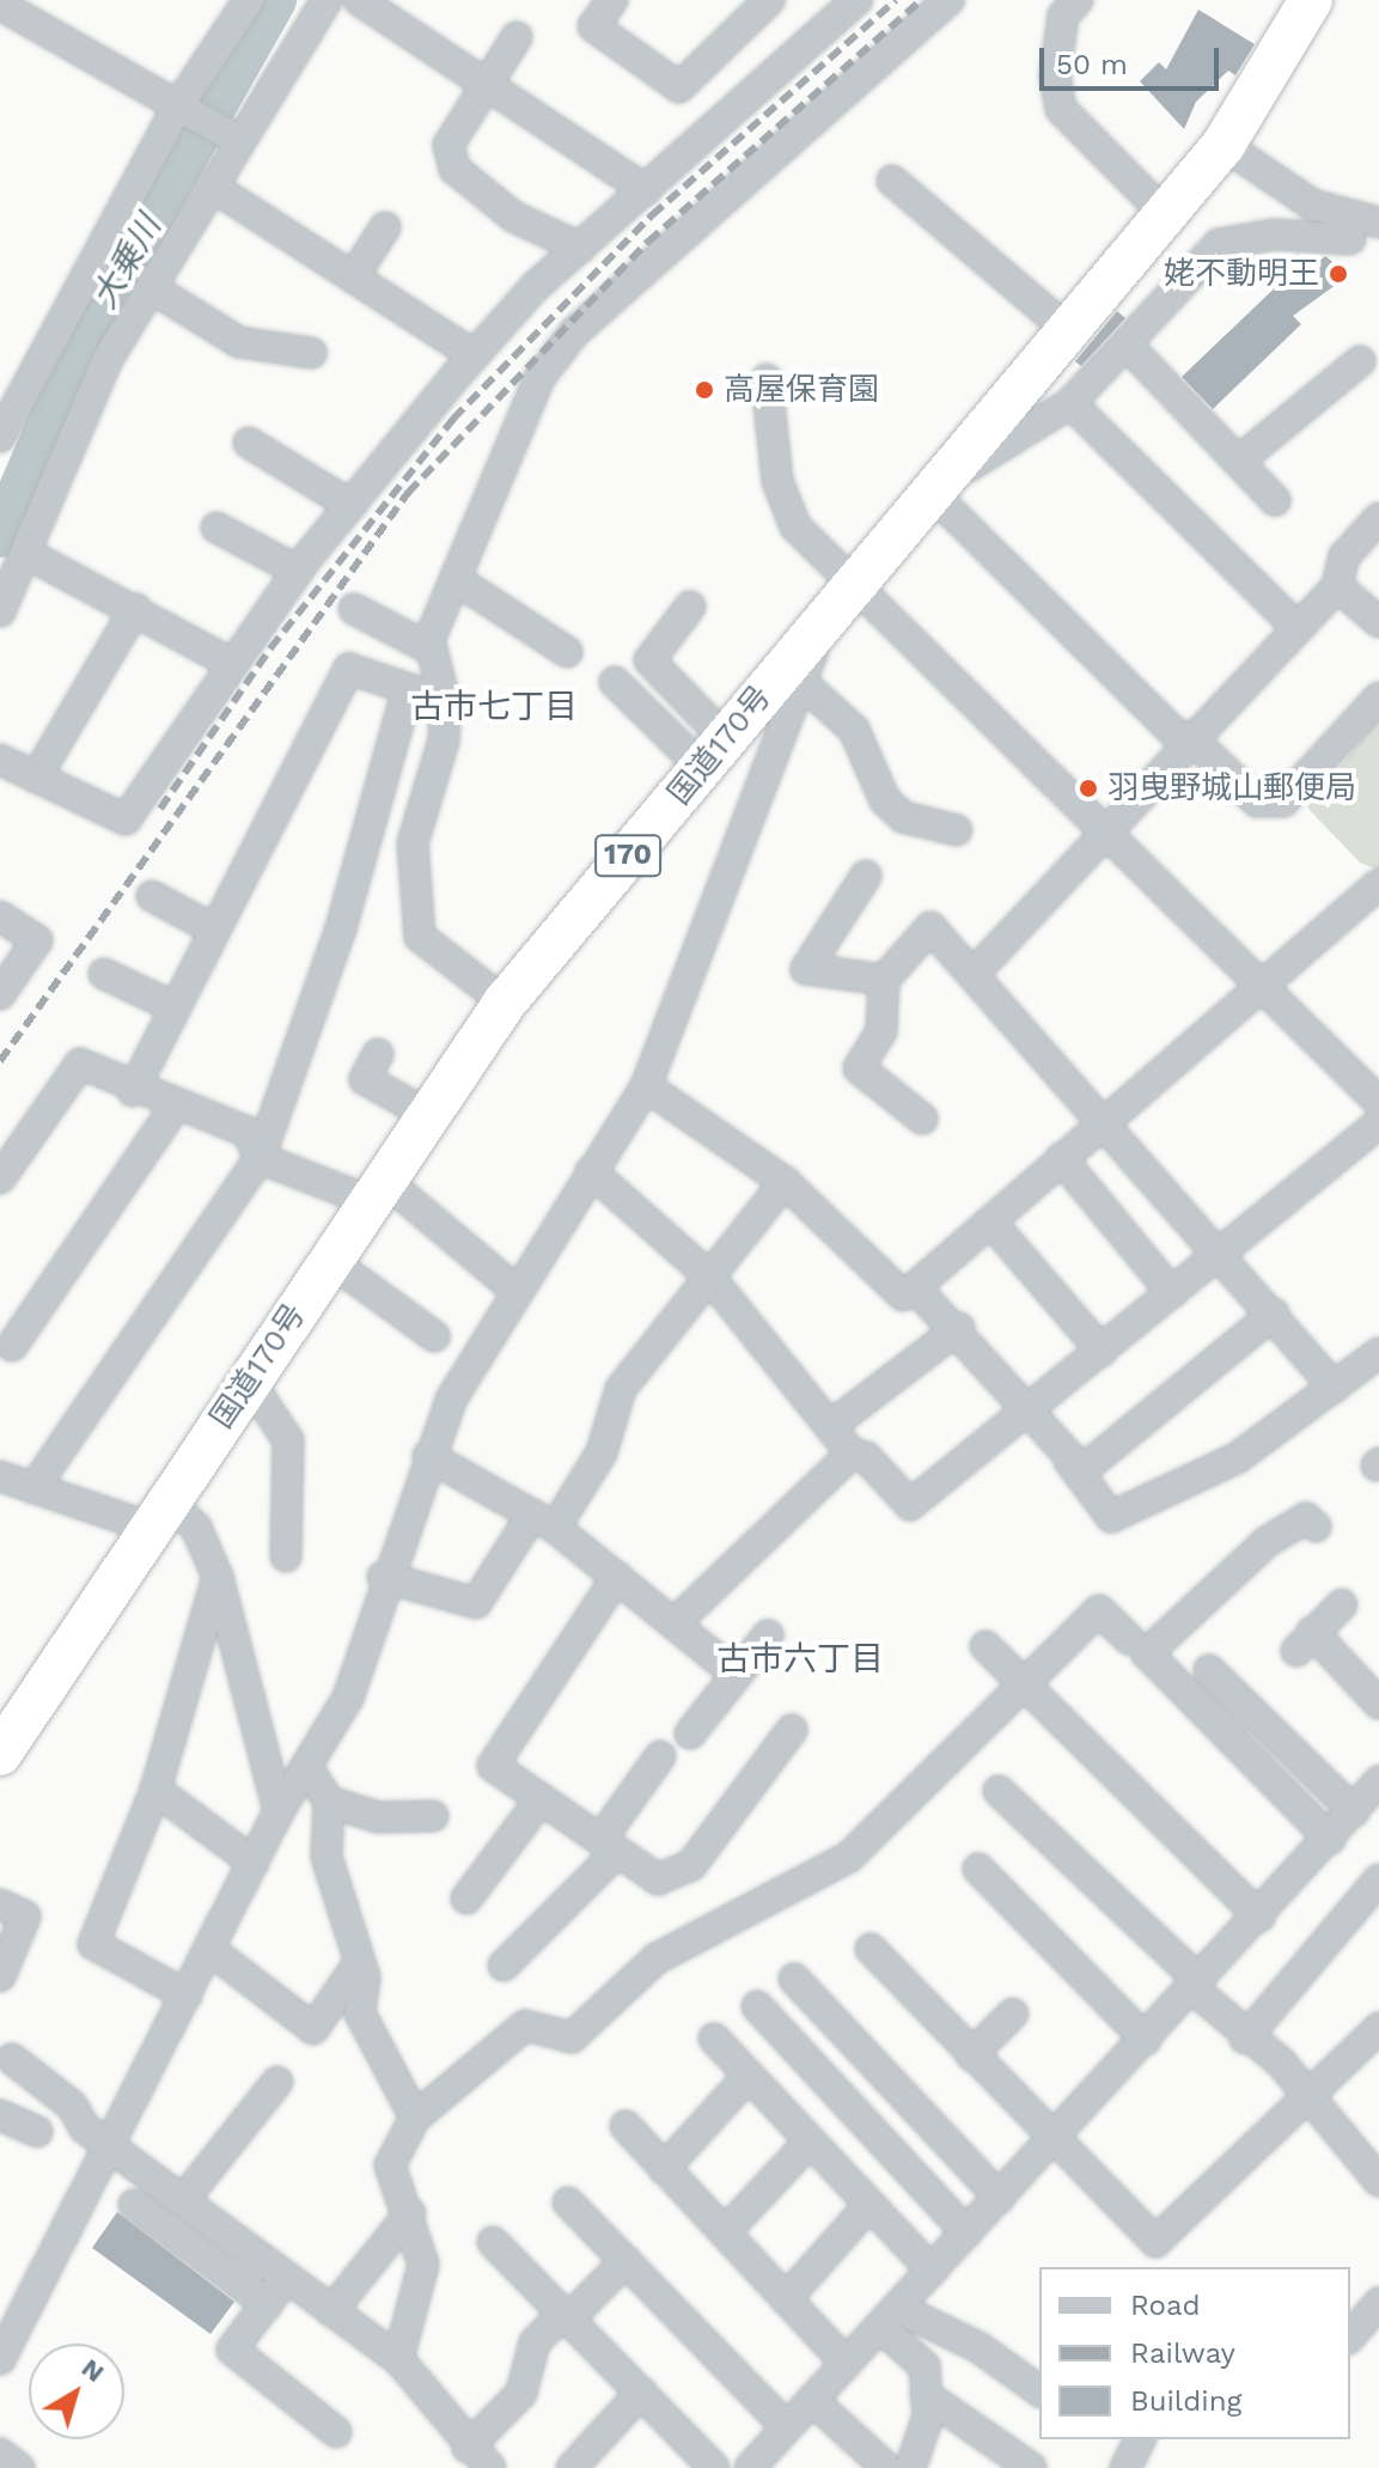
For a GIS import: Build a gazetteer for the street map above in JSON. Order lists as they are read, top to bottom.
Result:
{
  "streets": {
    "highway": ["国道170号", "170"]
  },
  "districts": ["古市七丁目", "古市六丁目"],
  "water": ["大乗川"],
  "places": ["姥不動明王", "高屋保育園", "羽曳野城山郵便局"],
  "legend": ["Road", "Railway", "Building"],
  "scale_bar": "50 m",
  "north": "top right"
}
